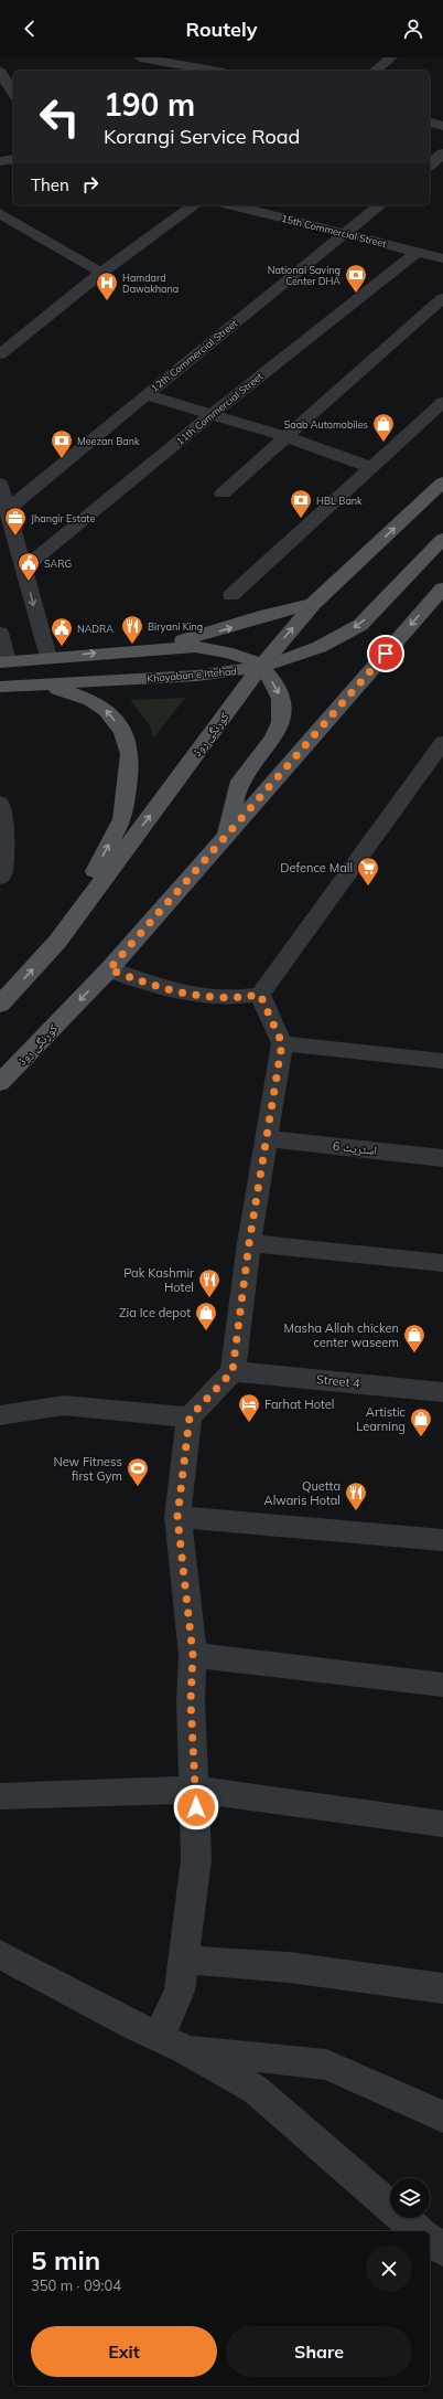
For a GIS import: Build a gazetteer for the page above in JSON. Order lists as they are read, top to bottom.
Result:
{
  "streets": {
    "main road": ["Khayaban e Ittehad", "کورنگی روڈ"],
    "street": [
      "15th Commercial Street",
      "12th Commercial Street",
      "11th Commercial Street",
      "اسٹریٹ 6",
      "Street 4"
    ]
  },
  "crossings": [
    ["15th Commercial Street", "12th Commercial Street"],
    ["15th Commercial Street", "11th Commercial Street"],
    ["Khayaban e Ittehad", "کورنگی روڈ"]
  ],
  "places": {
    "bank": ["National Saving Center DHA", "Meezan Bank", "HBL Bank"],
    "hospital": ["Hamdard Dawakhana"],
    "shop": [
      "Saab Automobiles",
      "Zia Ice depot",
      "Masha Allah chicken center waseem",
      "Artistic Learning"
    ],
    "office": ["Jhangir Estate"],
    "public building": ["SARG", "NADRA"],
    "restaurant": ["Biryani King", "Pak Kashmir Hotel", "Quetta Alwaris Hotal"],
    "supermarket": ["Defence Mall"],
    "hotel": ["Farhat Hotel"],
    "sports": ["New Fitness first Gym"]
  },
  "page": {
    "header": "Routely",
    "turn": ["190 m", "Korangi Service Road"],
    "then": "Then",
    "heading": ["5 min", "350 m · 09:04"],
    "buttons": ["Exit", "Share"]
  }
}
